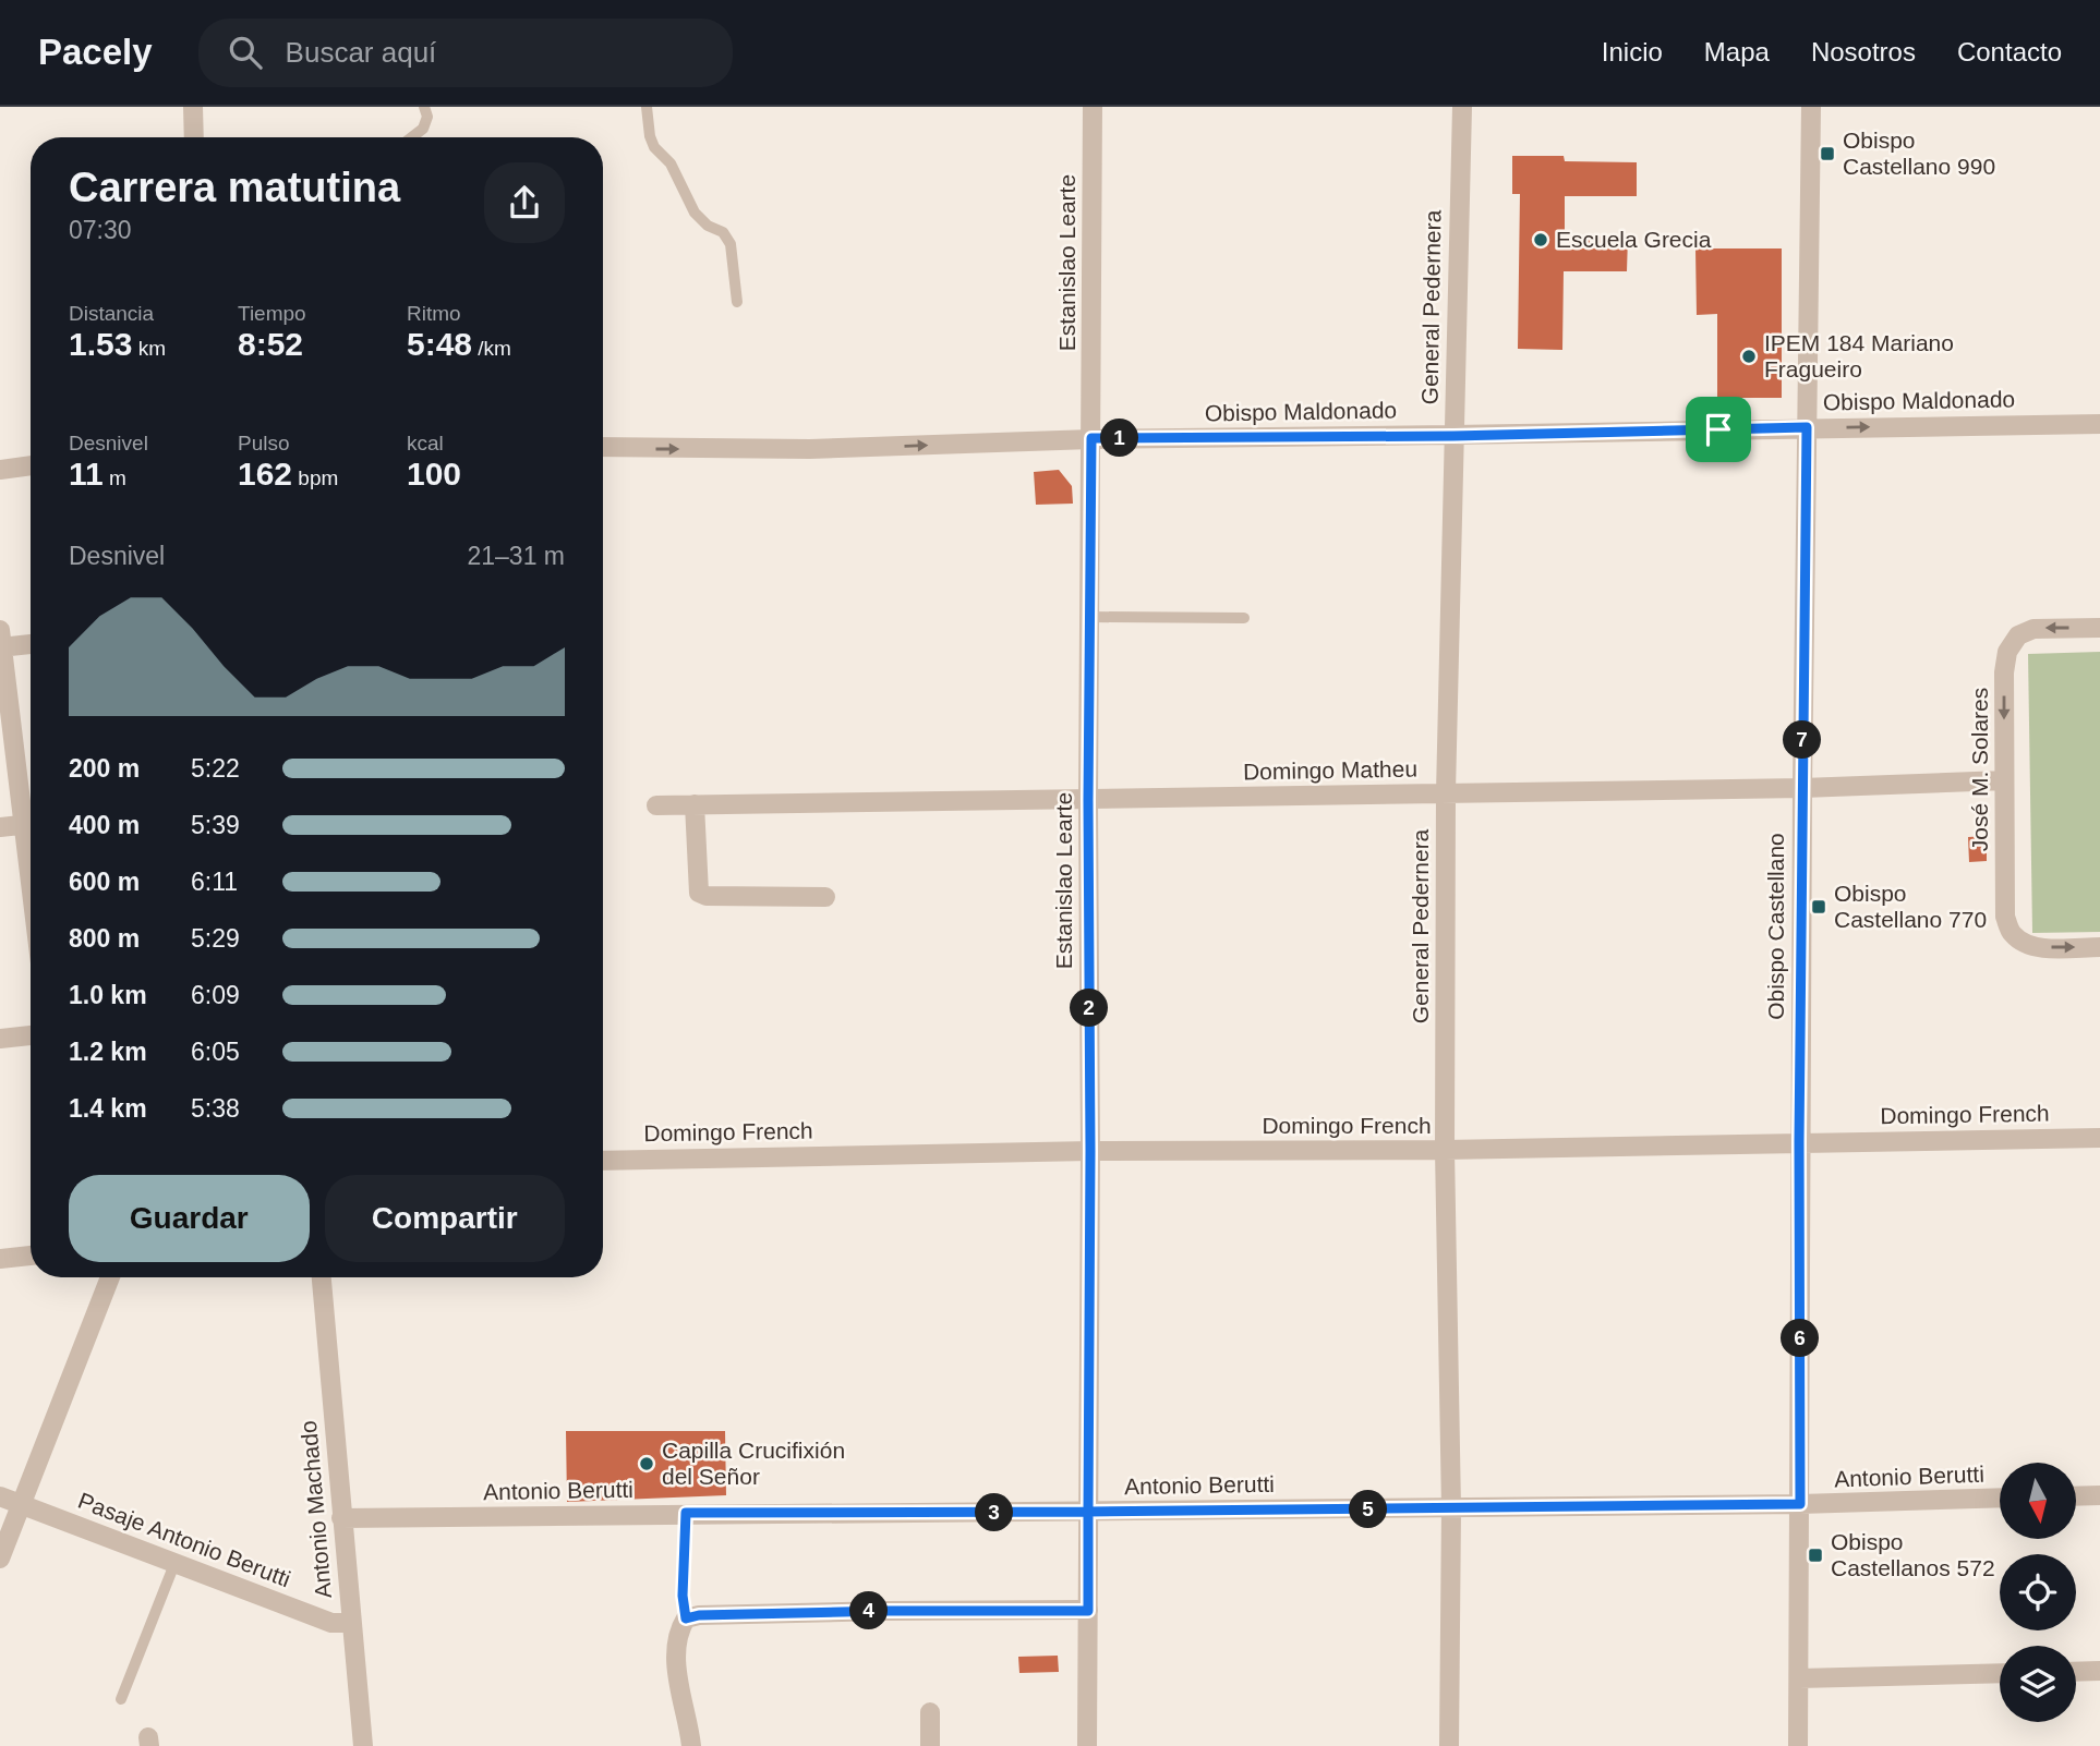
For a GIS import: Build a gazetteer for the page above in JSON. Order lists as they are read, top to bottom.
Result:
{
  "streets": {
    "street": [
      "Estanislao Learte",
      "General Pedernera",
      "Obispo Maldonado",
      "José M. Solares",
      "Domingo Matheu",
      "Obispo Castellano",
      "Domingo French",
      "Antonio Berutti",
      "Antonio Machado",
      "Pasaje Antonio Berutti"
    ]
  },
  "crossings": [
    ["Estanislao Learte", "Obispo Maldonado"],
    ["Estanislao Learte", "Domingo Matheu"],
    ["Estanislao Learte", "Domingo French"],
    ["Estanislao Learte", "Antonio Berutti"],
    ["General Pedernera", "Obispo Maldonado"],
    ["General Pedernera", "Domingo Matheu"],
    ["General Pedernera", "Domingo French"],
    ["General Pedernera", "Antonio Berutti"],
    ["Obispo Maldonado", "Obispo Castellano"],
    ["José M. Solares", "Domingo Matheu"],
    ["Domingo Matheu", "Obispo Castellano"],
    ["Obispo Castellano", "Domingo French"],
    ["Obispo Castellano", "Antonio Berutti"],
    ["Antonio Berutti", "Antonio Machado"],
    ["Antonio Machado", "Pasaje Antonio Berutti"]
  ],
  "one_way": ["Obispo Maldonado"],
  "places": {
    "transit": ["Obispo Castellano 990", "Obispo Castellano 770", "Obispo Castellanos 572"],
    "other": ["Escuela Grecia", "IPEM 184 Mariano Fragueiro", "Capilla Crucifixión del Señor"]
  },
  "north": "bottom",
  "page": {
    "header": "Pacely",
    "search": "Buscar aquí",
    "nav": [
      "Inicio",
      "Mapa",
      "Nosotros",
      "Contacto"
    ],
    "heading": ["Carrera matutina", "07:30"],
    "stats": [
      ["Distancia", "1.53 km"],
      ["Tiempo", "8:52"],
      ["Ritmo", "5:48 /km"],
      ["Desnivel", "11 m"],
      ["Pulso", "162 bpm"],
      ["kcal", "100"]
    ],
    "pins": [
      "1",
      "7",
      "2",
      "6",
      "5",
      "3",
      "4"
    ],
    "chart": ["Desnivel", "21–31 m"],
    "list": [
      {
        "name": "200 m",
        "note": "5:22"
      },
      {
        "name": "400 m",
        "note": "5:39"
      },
      {
        "name": "600 m",
        "note": "6:11"
      },
      {
        "name": "800 m",
        "note": "5:29"
      },
      {
        "name": "1.0 km",
        "note": "6:09"
      },
      {
        "name": "1.2 km",
        "note": "6:05"
      },
      {
        "name": "1.4 km",
        "note": "5:38"
      }
    ],
    "buttons": ["Guardar", "Compartir"]
  }
}
